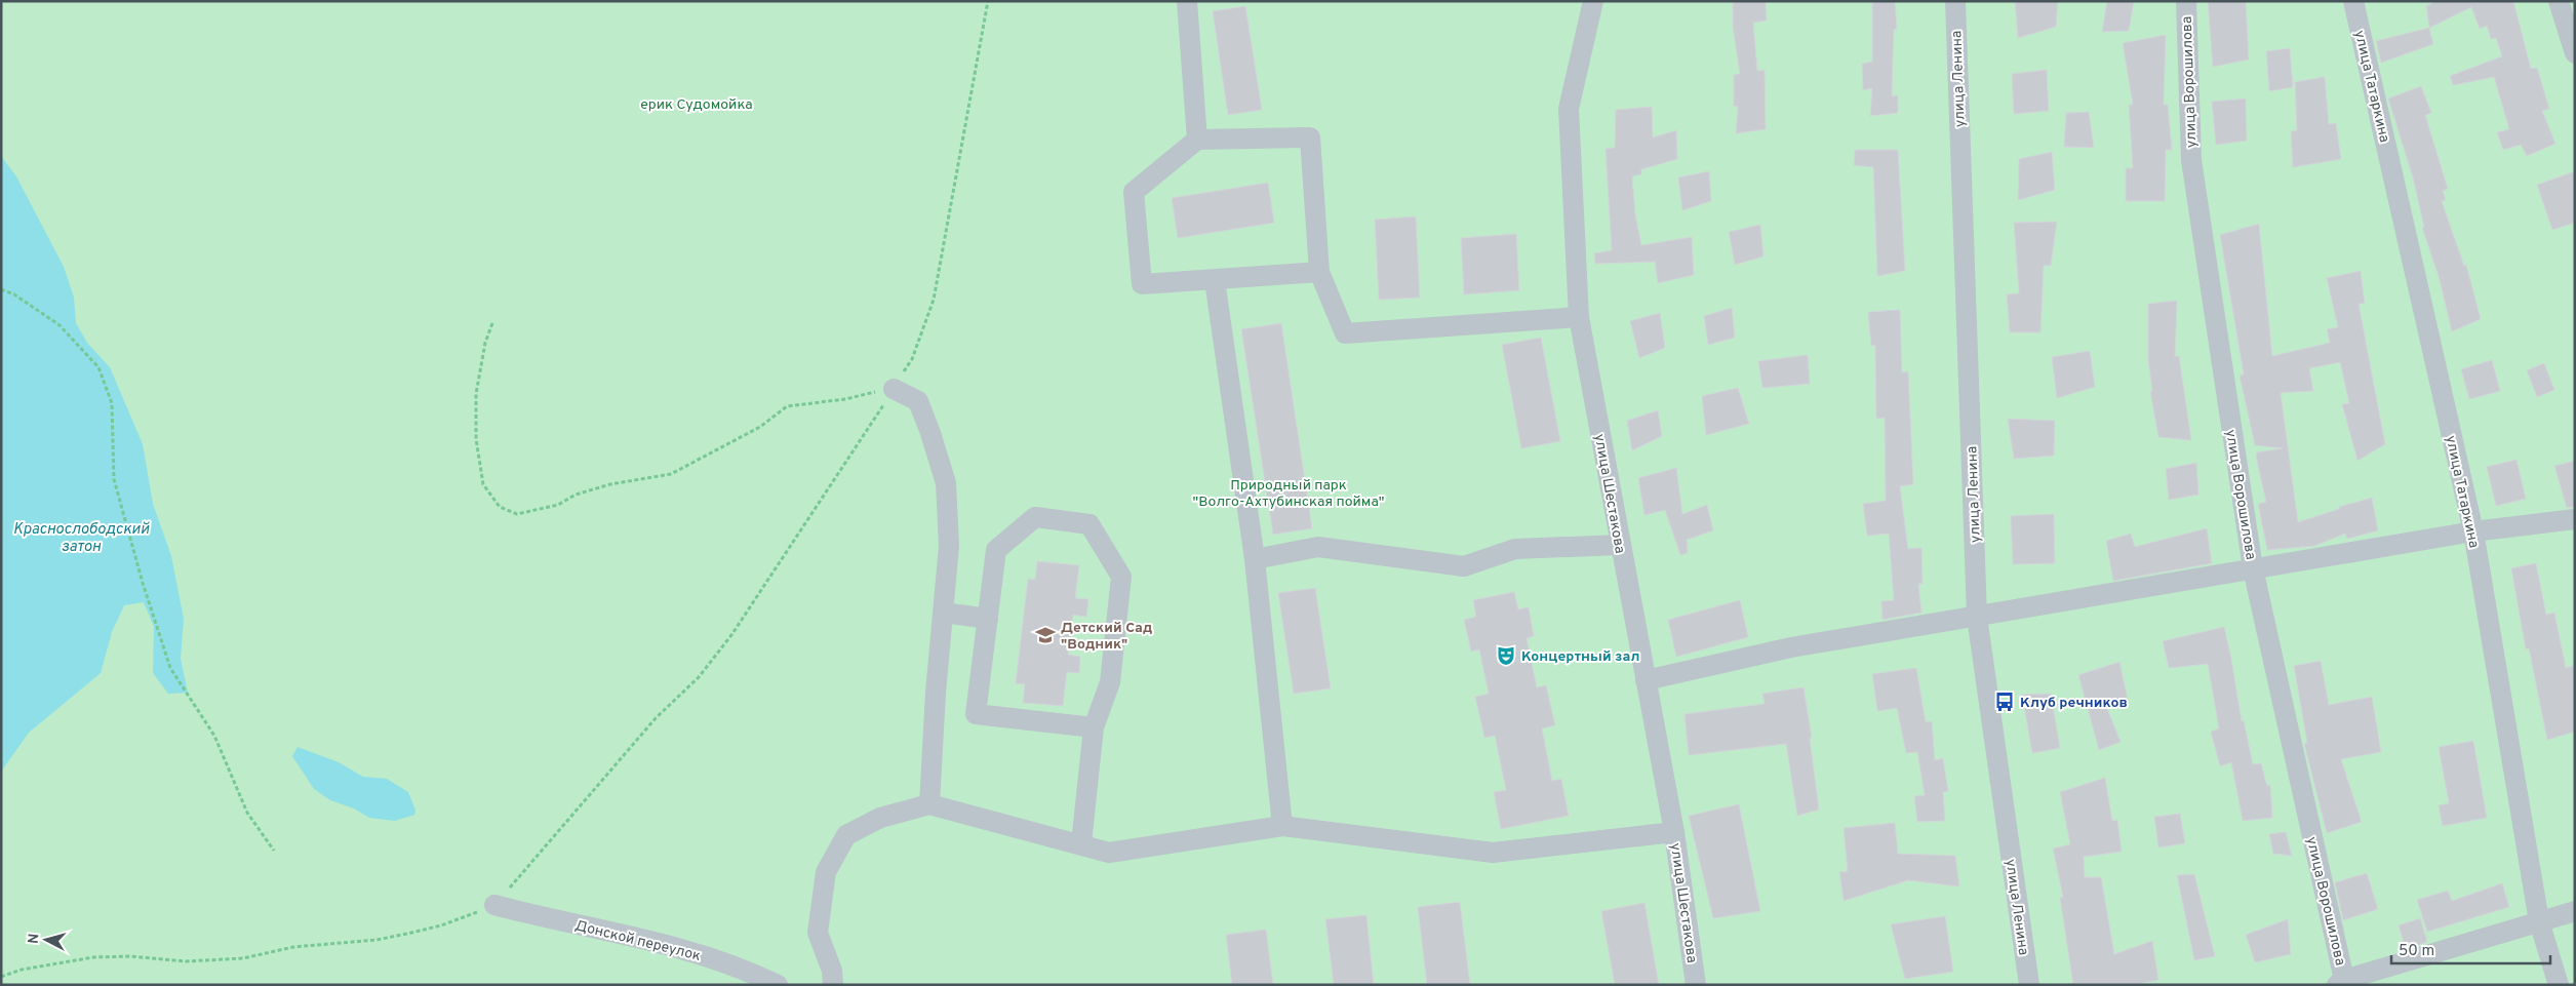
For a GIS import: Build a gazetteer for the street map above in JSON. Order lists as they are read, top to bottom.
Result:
{
  "streets": {
    "street": [
      "улица Ленина",
      "улица Ворошилова",
      "улица Татаркина",
      "улица Шестакова",
      "Донской переулок"
    ]
  },
  "water": ["Краснослободский затон"],
  "parks": ["ерик Судомойка", "Природный парк \"Волго-Ахтубинская пойма\""],
  "places": {
    "school or university": ["Детский Сад \"Водник\""],
    "theatre": ["Концертный зал"],
    "bus stop": ["Клуб речников"]
  },
  "scale_bar": "50 m",
  "north": "left"
}
